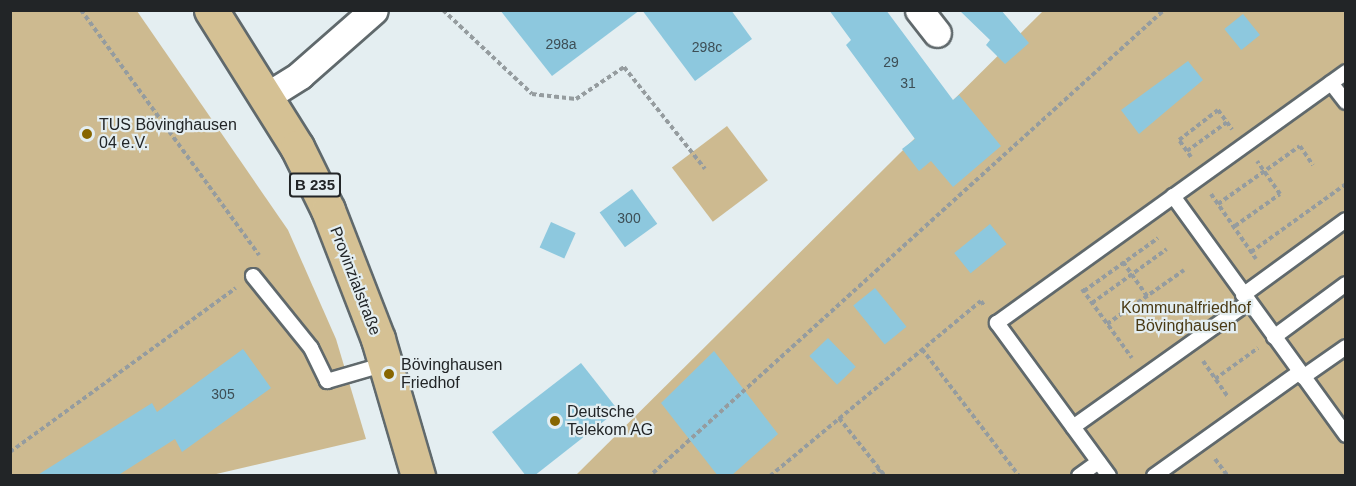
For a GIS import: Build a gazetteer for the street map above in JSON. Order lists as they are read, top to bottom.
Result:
{
  "streets": {
    "main road": ["B 235", "Provinzialstraße"]
  },
  "parks": ["Kommunalfriedhof Bövinghausen"],
  "places": ["TUS Bövinghausen 04 e.V.", "Bövinghausen Friedhof", "Deutsche Telekom AG"],
  "house_numbers": [
    "298a",
    "298c",
    "29",
    "31",
    "300",
    "305"
  ]
}
